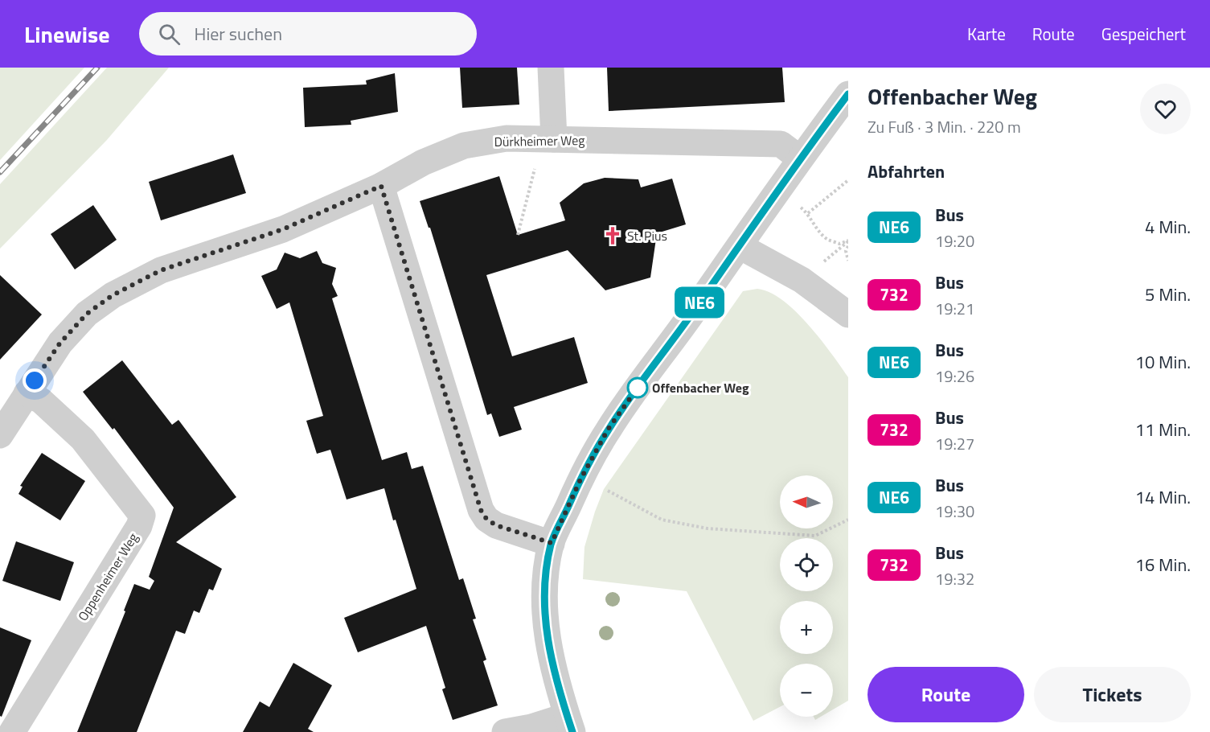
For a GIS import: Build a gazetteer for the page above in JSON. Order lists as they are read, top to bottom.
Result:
{
  "streets": {
    "street": ["Dürkheimer Weg", "Oppenheimer Weg"]
  },
  "crossings": [
    ["Dürkheimer Weg", "Oppenheimer Weg"]
  ],
  "places": {
    "church": ["St. Pius"],
    "other": ["Offenbacher Weg"]
  },
  "lines": ["bus line NE6"],
  "north": "left",
  "page": {
    "header": "Linewise",
    "search": "Hier suchen",
    "nav": ["Karte", "Route", "Gespeichert"],
    "on_map": "NE6",
    "heading": [
      ["Offenbacher Weg", "Zu Fuß · 3 Min. · 220 m"],
      "Abfahrten"
    ],
    "list": [
      {
        "mark": "NE6",
        "name": "Bus",
        "note": "19:20",
        "value": "4 Min."
      },
      {
        "mark": "732",
        "name": "Bus",
        "note": "19:21",
        "value": "5 Min."
      },
      {
        "mark": "NE6",
        "name": "Bus",
        "note": "19:26",
        "value": "10 Min."
      },
      {
        "mark": "732",
        "name": "Bus",
        "note": "19:27",
        "value": "11 Min."
      },
      {
        "mark": "NE6",
        "name": "Bus",
        "note": "19:30",
        "value": "14 Min."
      },
      {
        "mark": "732",
        "name": "Bus",
        "note": "19:32",
        "value": "16 Min."
      }
    ],
    "map_buttons": ["+", "−"],
    "buttons": ["Route", "Tickets"]
  }
}
